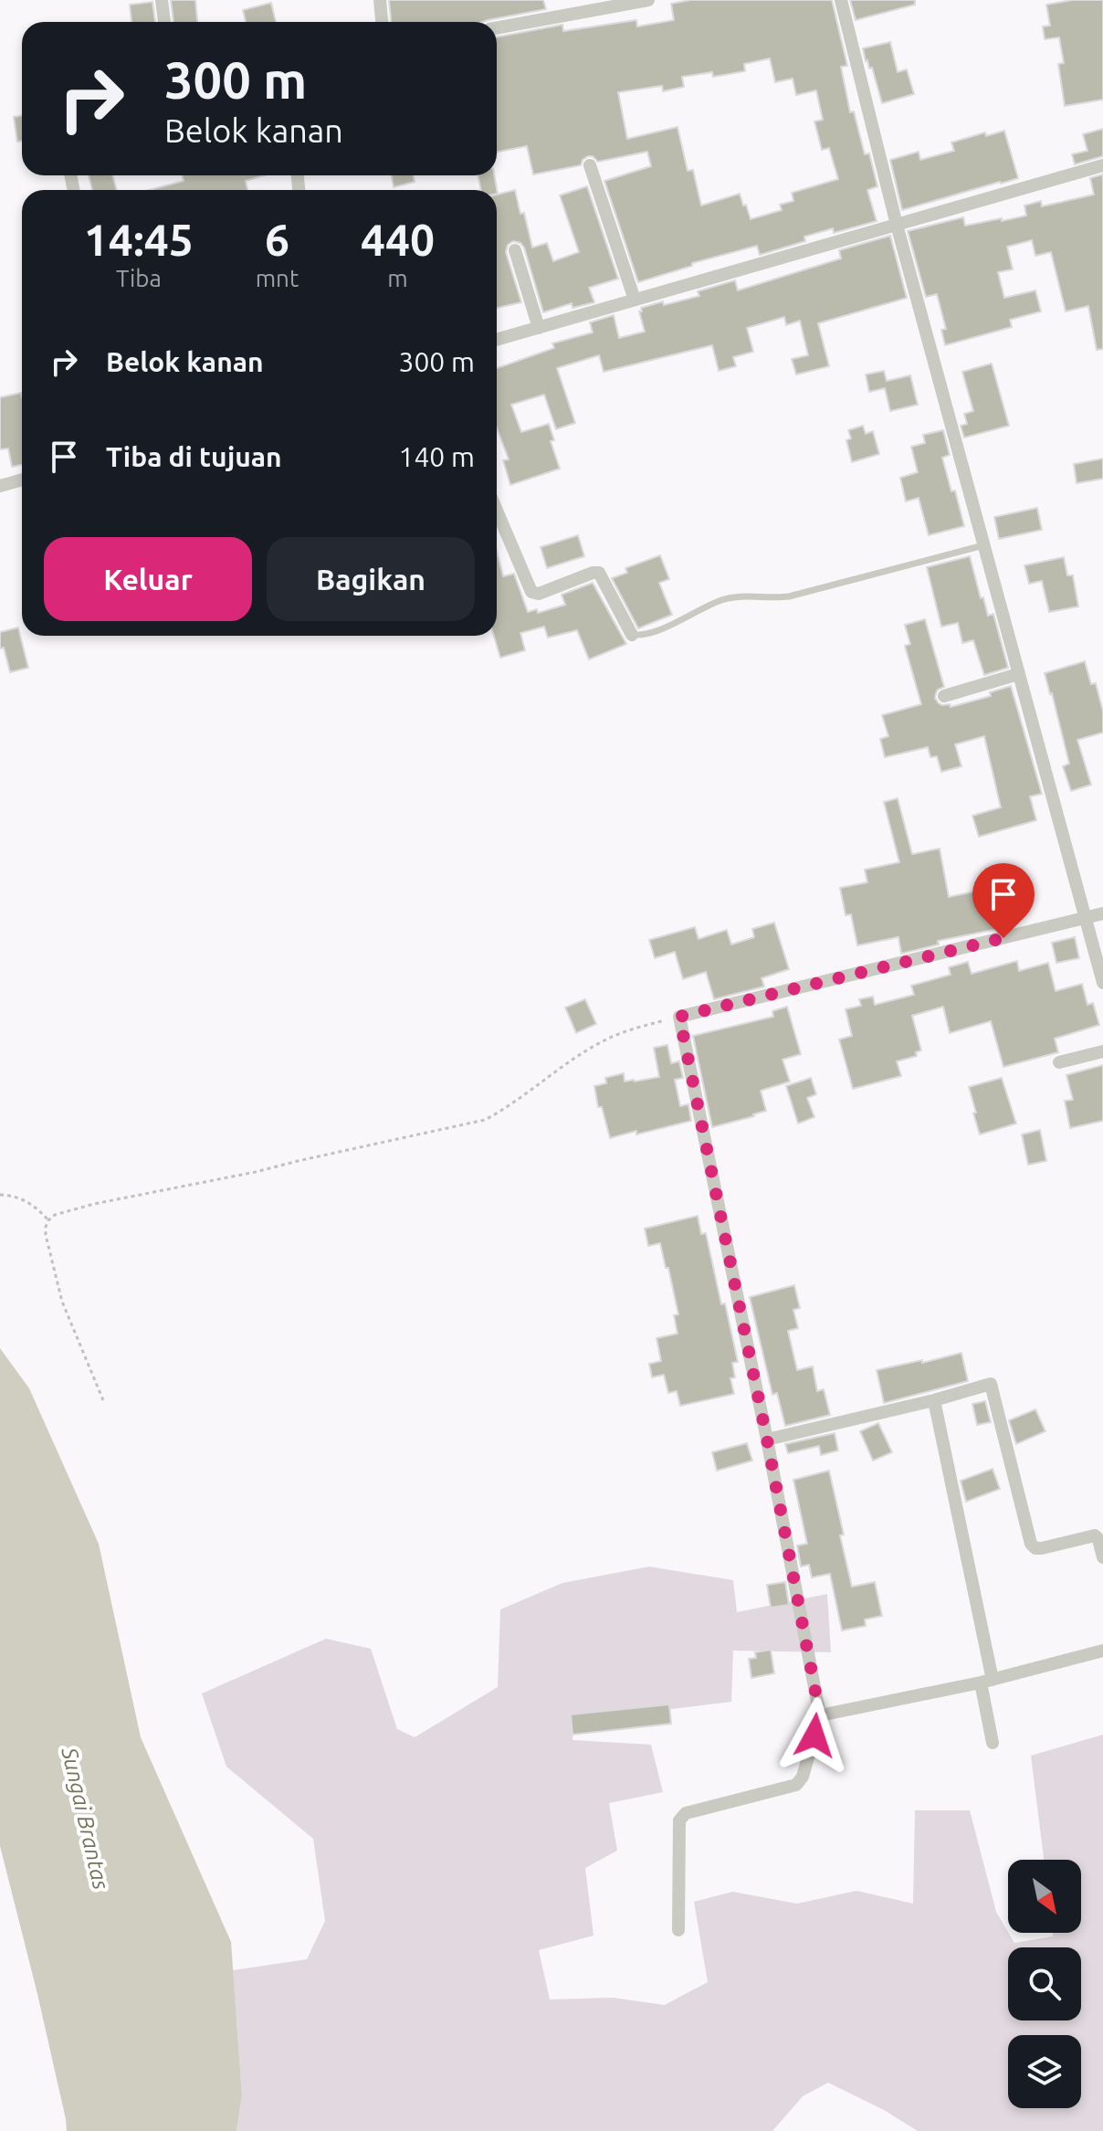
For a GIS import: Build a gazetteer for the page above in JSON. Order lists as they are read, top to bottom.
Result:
{
  "water": ["Sungai Brantas"],
  "north": "bottom right",
  "page": {
    "turn": ["300 m", "Belok kanan"],
    "eta": [
      "14:45",
      "Tiba",
      "6",
      "mnt",
      "440",
      "m"
    ],
    "list": [
      {
        "name": "Belok kanan",
        "value": "300 m"
      },
      {
        "name": "Tiba di tujuan",
        "value": "140 m"
      }
    ],
    "buttons": ["Keluar", "Bagikan"]
  }
}
